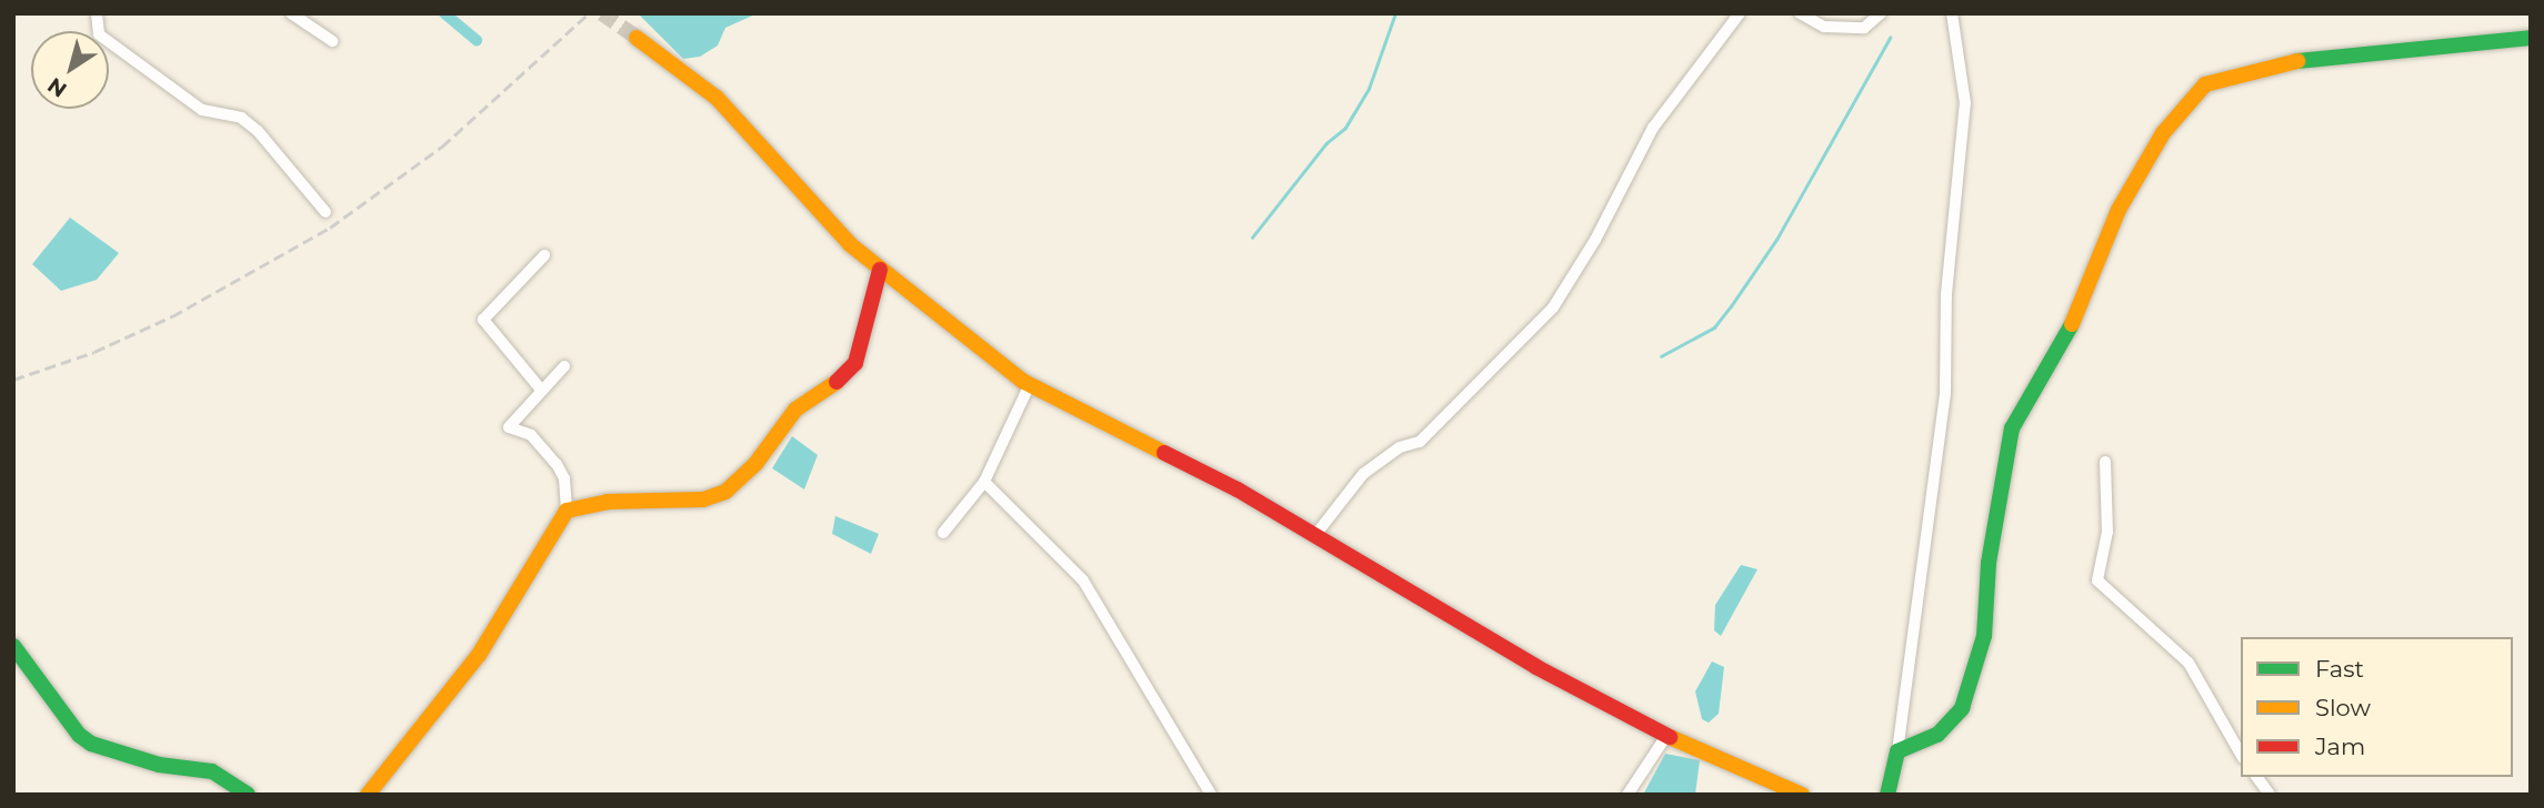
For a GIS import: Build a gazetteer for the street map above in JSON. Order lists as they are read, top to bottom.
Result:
{
  "legend": ["Fast", "Slow", "Jam"],
  "north": "bottom left"
}
